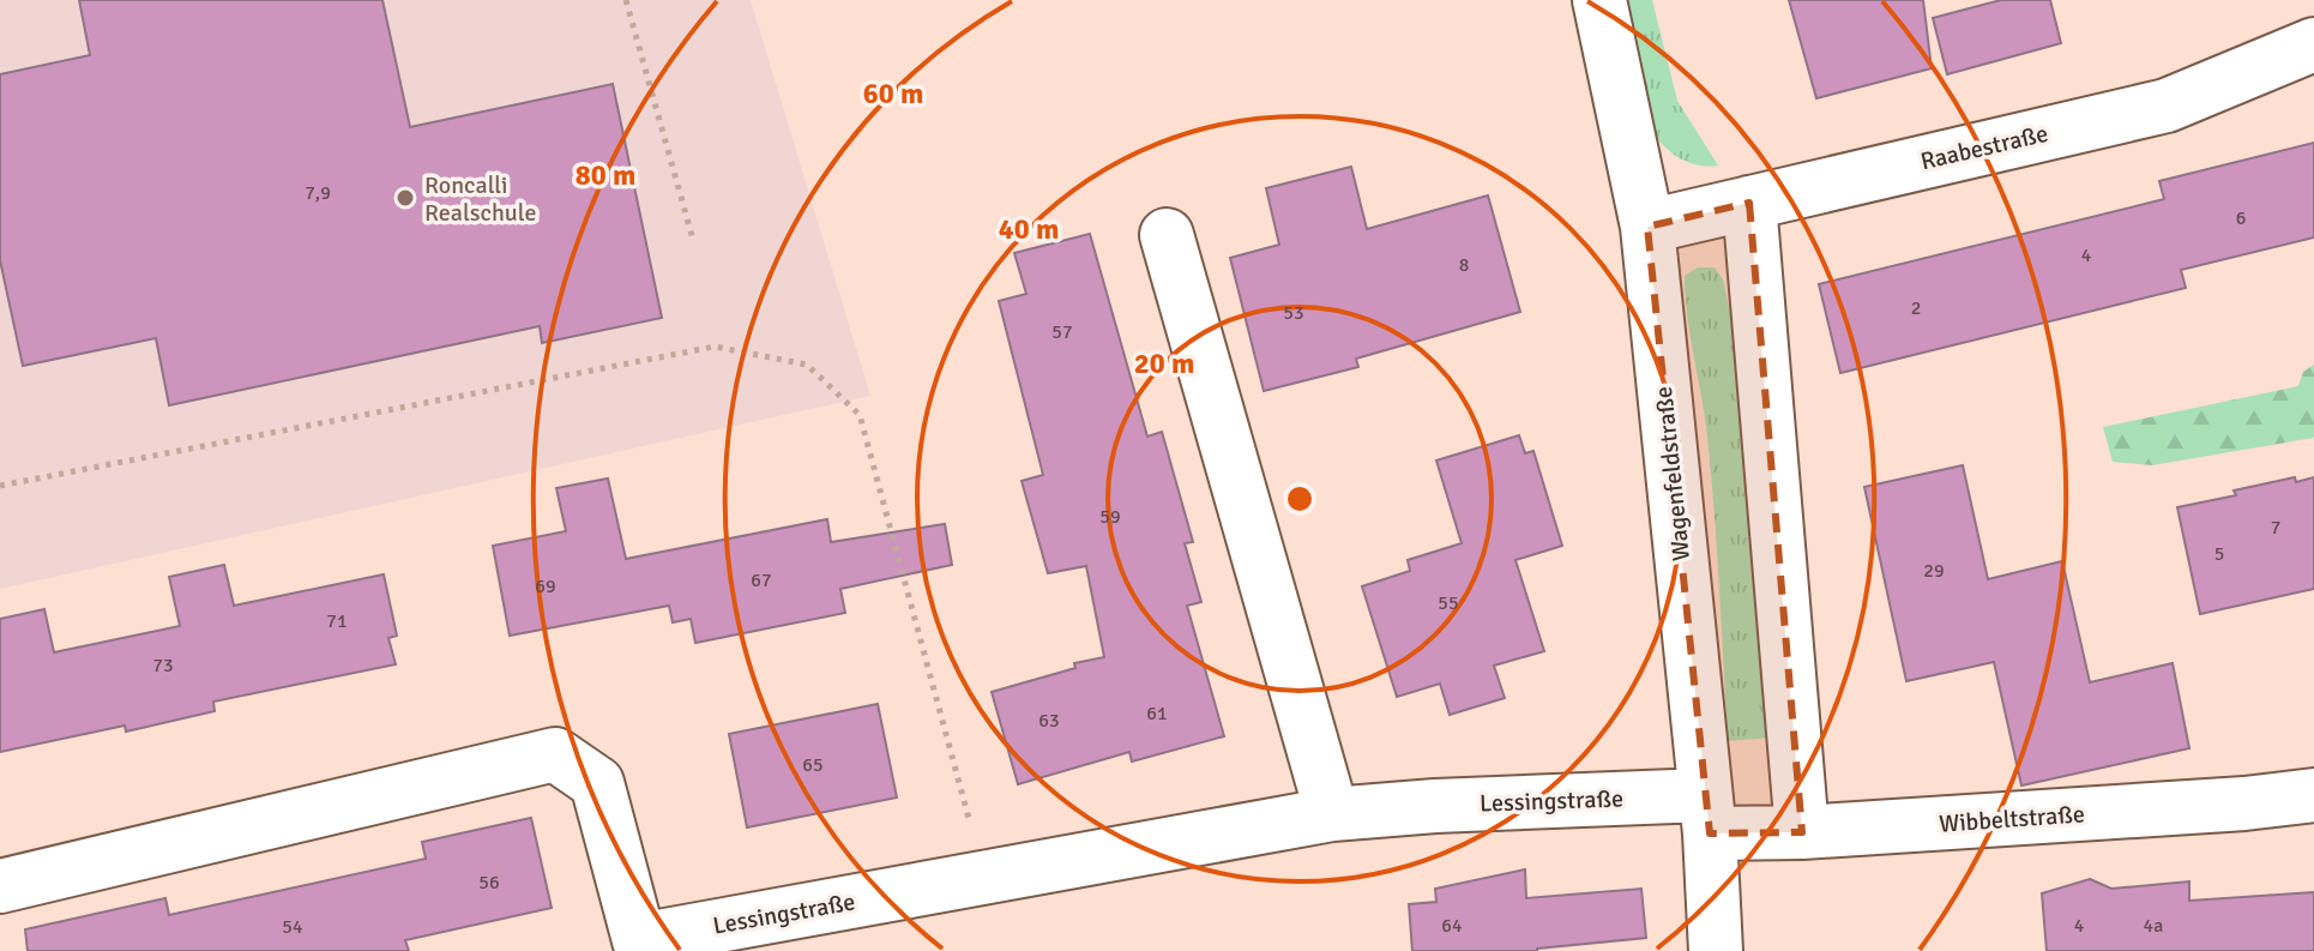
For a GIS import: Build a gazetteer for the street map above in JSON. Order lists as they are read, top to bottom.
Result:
{
  "streets": {
    "street": [
      "Raabestraße",
      "Wagenfeldstraße",
      "Lessingstraße",
      "Wibbeltstraße"
    ]
  },
  "crossings": [
    ["Raabestraße", "Wagenfeldstraße"],
    ["Wagenfeldstraße", "Lessingstraße"],
    ["Wagenfeldstraße", "Wibbeltstraße"],
    ["Lessingstraße", "Wibbeltstraße"]
  ],
  "places": ["Roncalli Realschule"],
  "house_numbers": [
    "7,9",
    "6",
    "4",
    "8",
    "2",
    "53",
    "57",
    "59",
    "7",
    "5",
    "29",
    "67",
    "69",
    "55",
    "71",
    "73",
    "61",
    "63",
    "65",
    "56",
    "64",
    "4",
    "4a",
    "54"
  ],
  "rings": [
    "60 m",
    "80 m",
    "40 m",
    "20 m"
  ]
}
